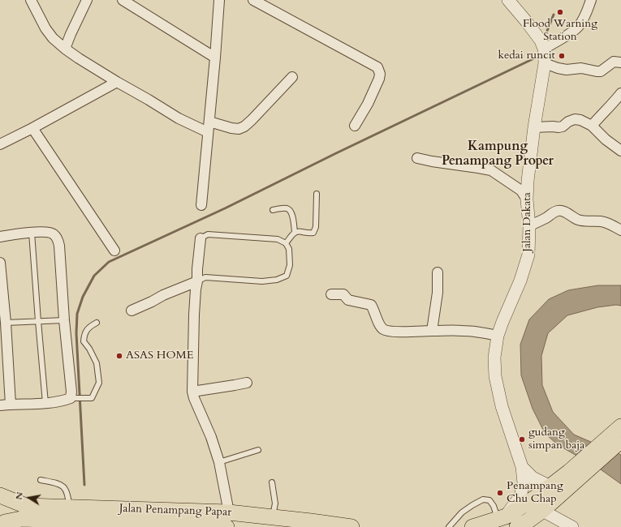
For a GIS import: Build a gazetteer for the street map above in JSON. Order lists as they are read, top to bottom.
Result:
{
  "streets": {
    "main road": ["Jalan Penampang Papar"],
    "street": ["Jalan Dakata"]
  },
  "districts": ["Kampung Penampang Proper"],
  "places": [
    "Flood Warning Station",
    "kedai runcit",
    "ASAS HOME",
    "gudang simpan baja",
    "Penampang Chu Chap"
  ],
  "north": "left"
}
